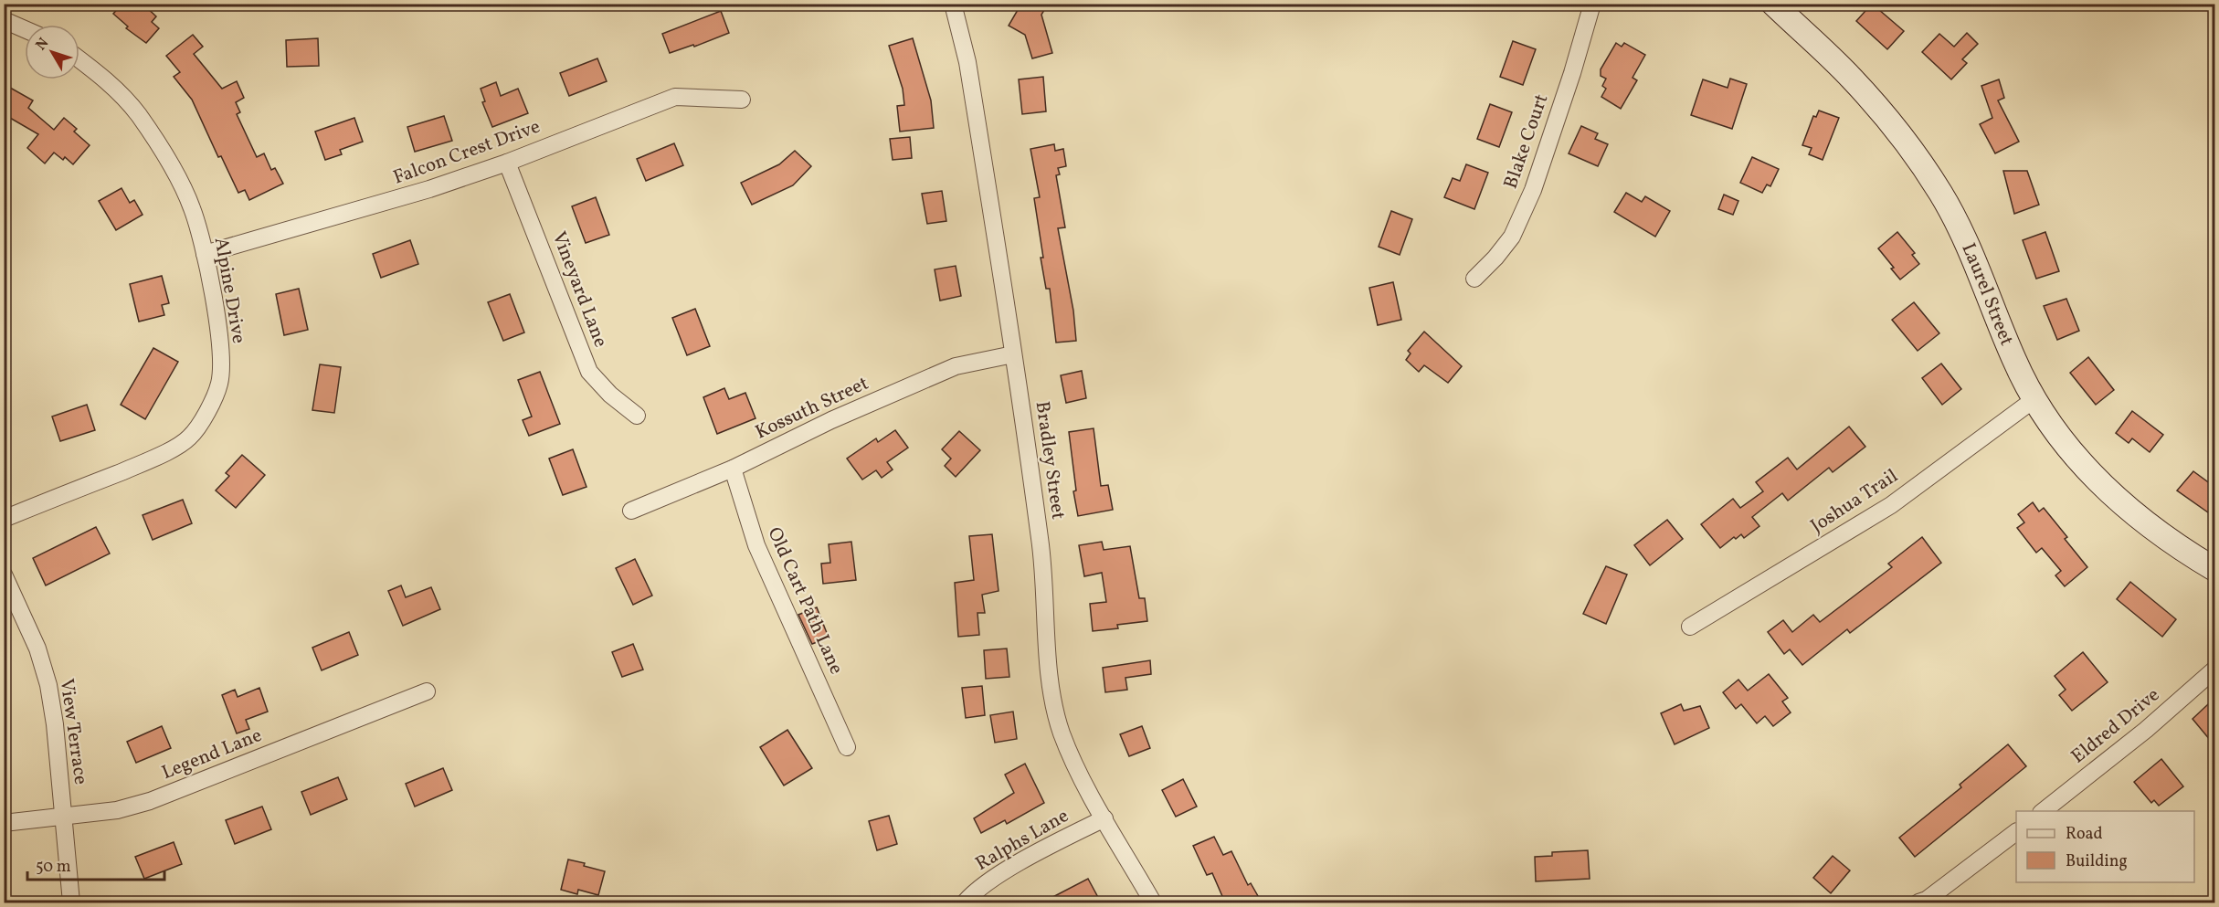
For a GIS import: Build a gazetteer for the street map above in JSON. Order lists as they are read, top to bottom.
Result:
{
  "streets": {
    "street": [
      "Blake Court",
      "Falcon Crest Drive",
      "Vineyard Lane",
      "Alpine Drive",
      "Laurel Street",
      "Kossuth Street",
      "Bradley Street",
      "Joshua Trail",
      "Old Cart Path Lane",
      "Eldred Drive",
      "View Terrace",
      "Legend Lane",
      "Ralphs Lane"
    ]
  },
  "crossings": [
    ["Falcon Crest Drive", "Vineyard Lane"],
    ["Falcon Crest Drive", "Alpine Drive"],
    ["Laurel Street", "Joshua Trail"],
    ["Kossuth Street", "Bradley Street"],
    ["Kossuth Street", "Old Cart Path Lane"],
    ["Bradley Street", "Ralphs Lane"],
    ["View Terrace", "Legend Lane"]
  ],
  "legend": ["Road", "Building"],
  "scale_bar": "50 m",
  "north": "top left"
}
